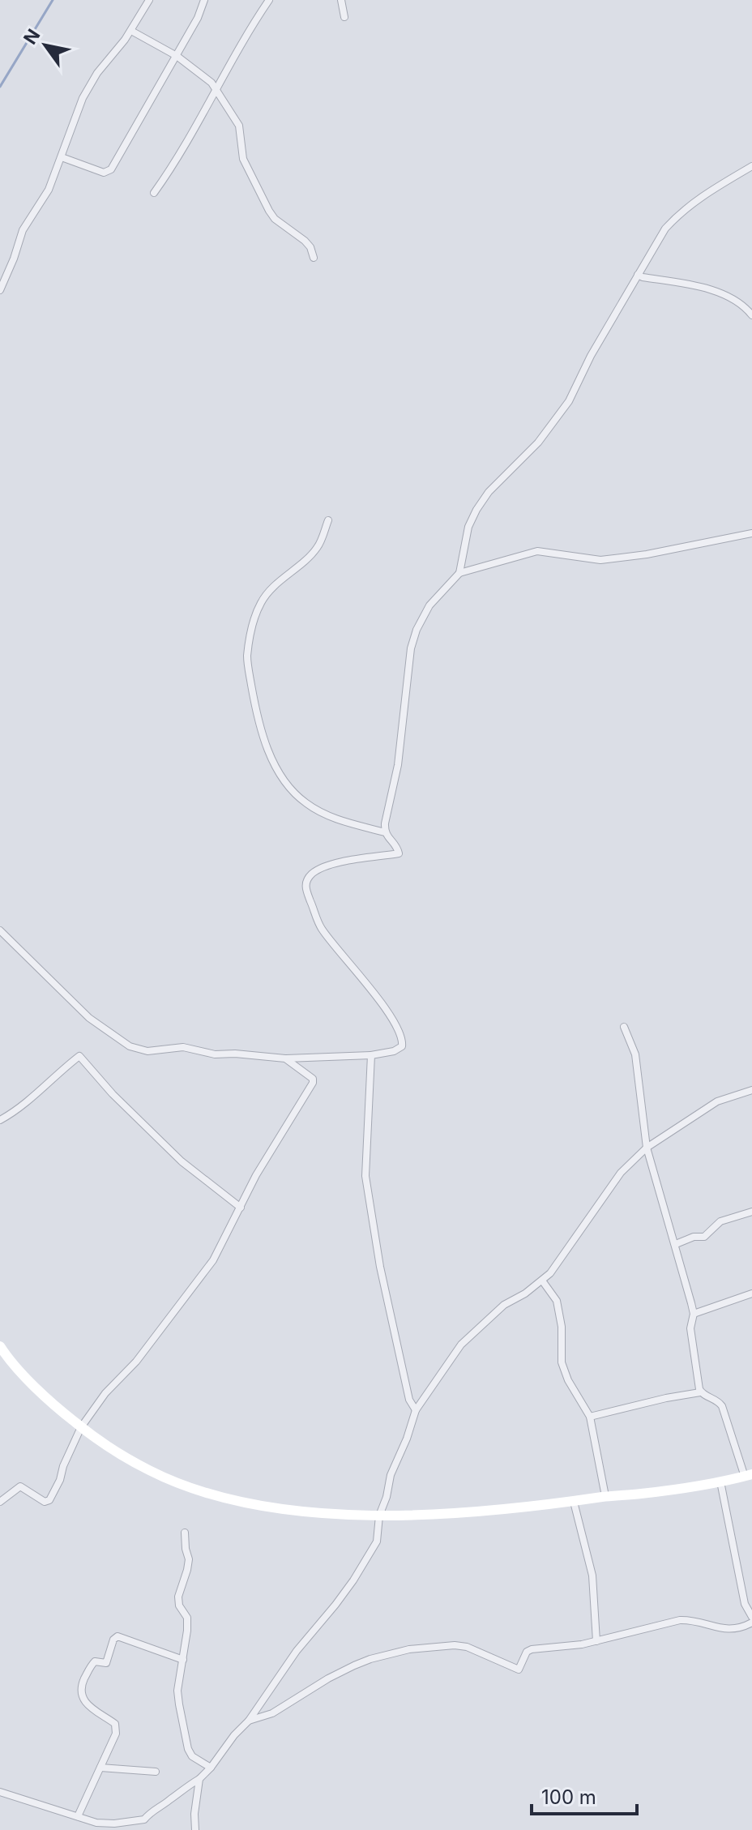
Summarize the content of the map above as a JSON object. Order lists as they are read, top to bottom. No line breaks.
{"scale_bar":"100 m","north":"top left"}
